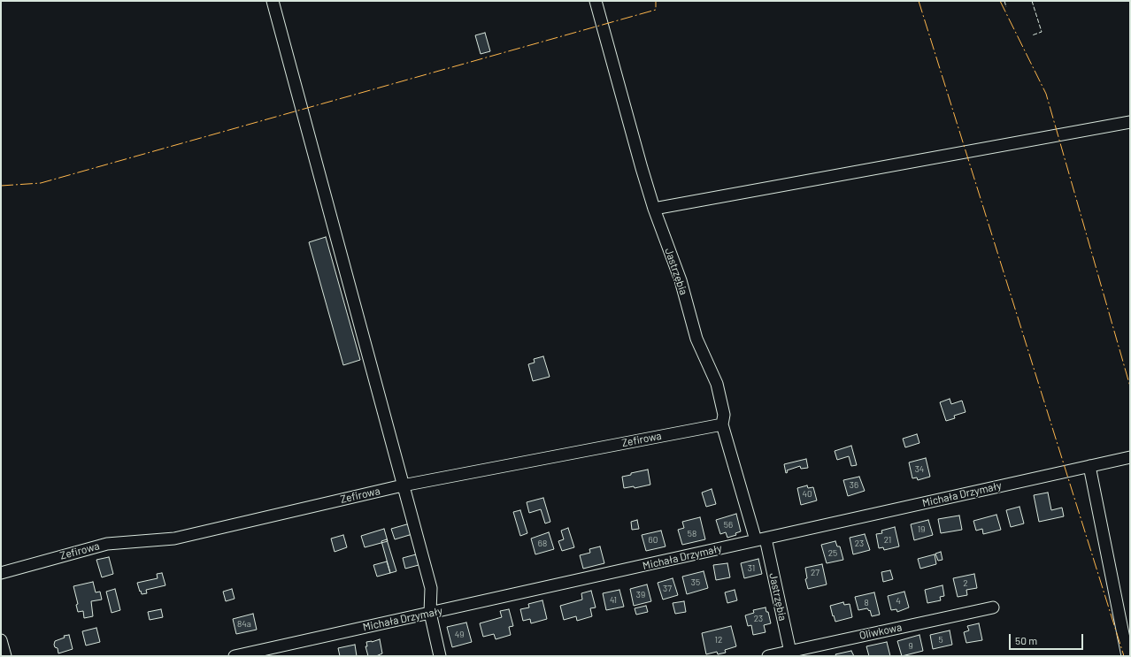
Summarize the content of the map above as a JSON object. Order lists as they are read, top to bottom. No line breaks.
{"streets":{"street":["Jastrzębia","Zefirowa","Michała Drzymały","Oliwkowa"]},"crossings":[["Jastrzębia","Zefirowa"],["Jastrzębia","Michała Drzymały"],["Jastrzębia","Oliwkowa"]],"house_numbers":["34","36","40","56","19","58","60","21","68","23","25","31","27","35","2","37","39","41","4","8","23","84a","49","12","5","9"],"scale_bar":"50 m"}
